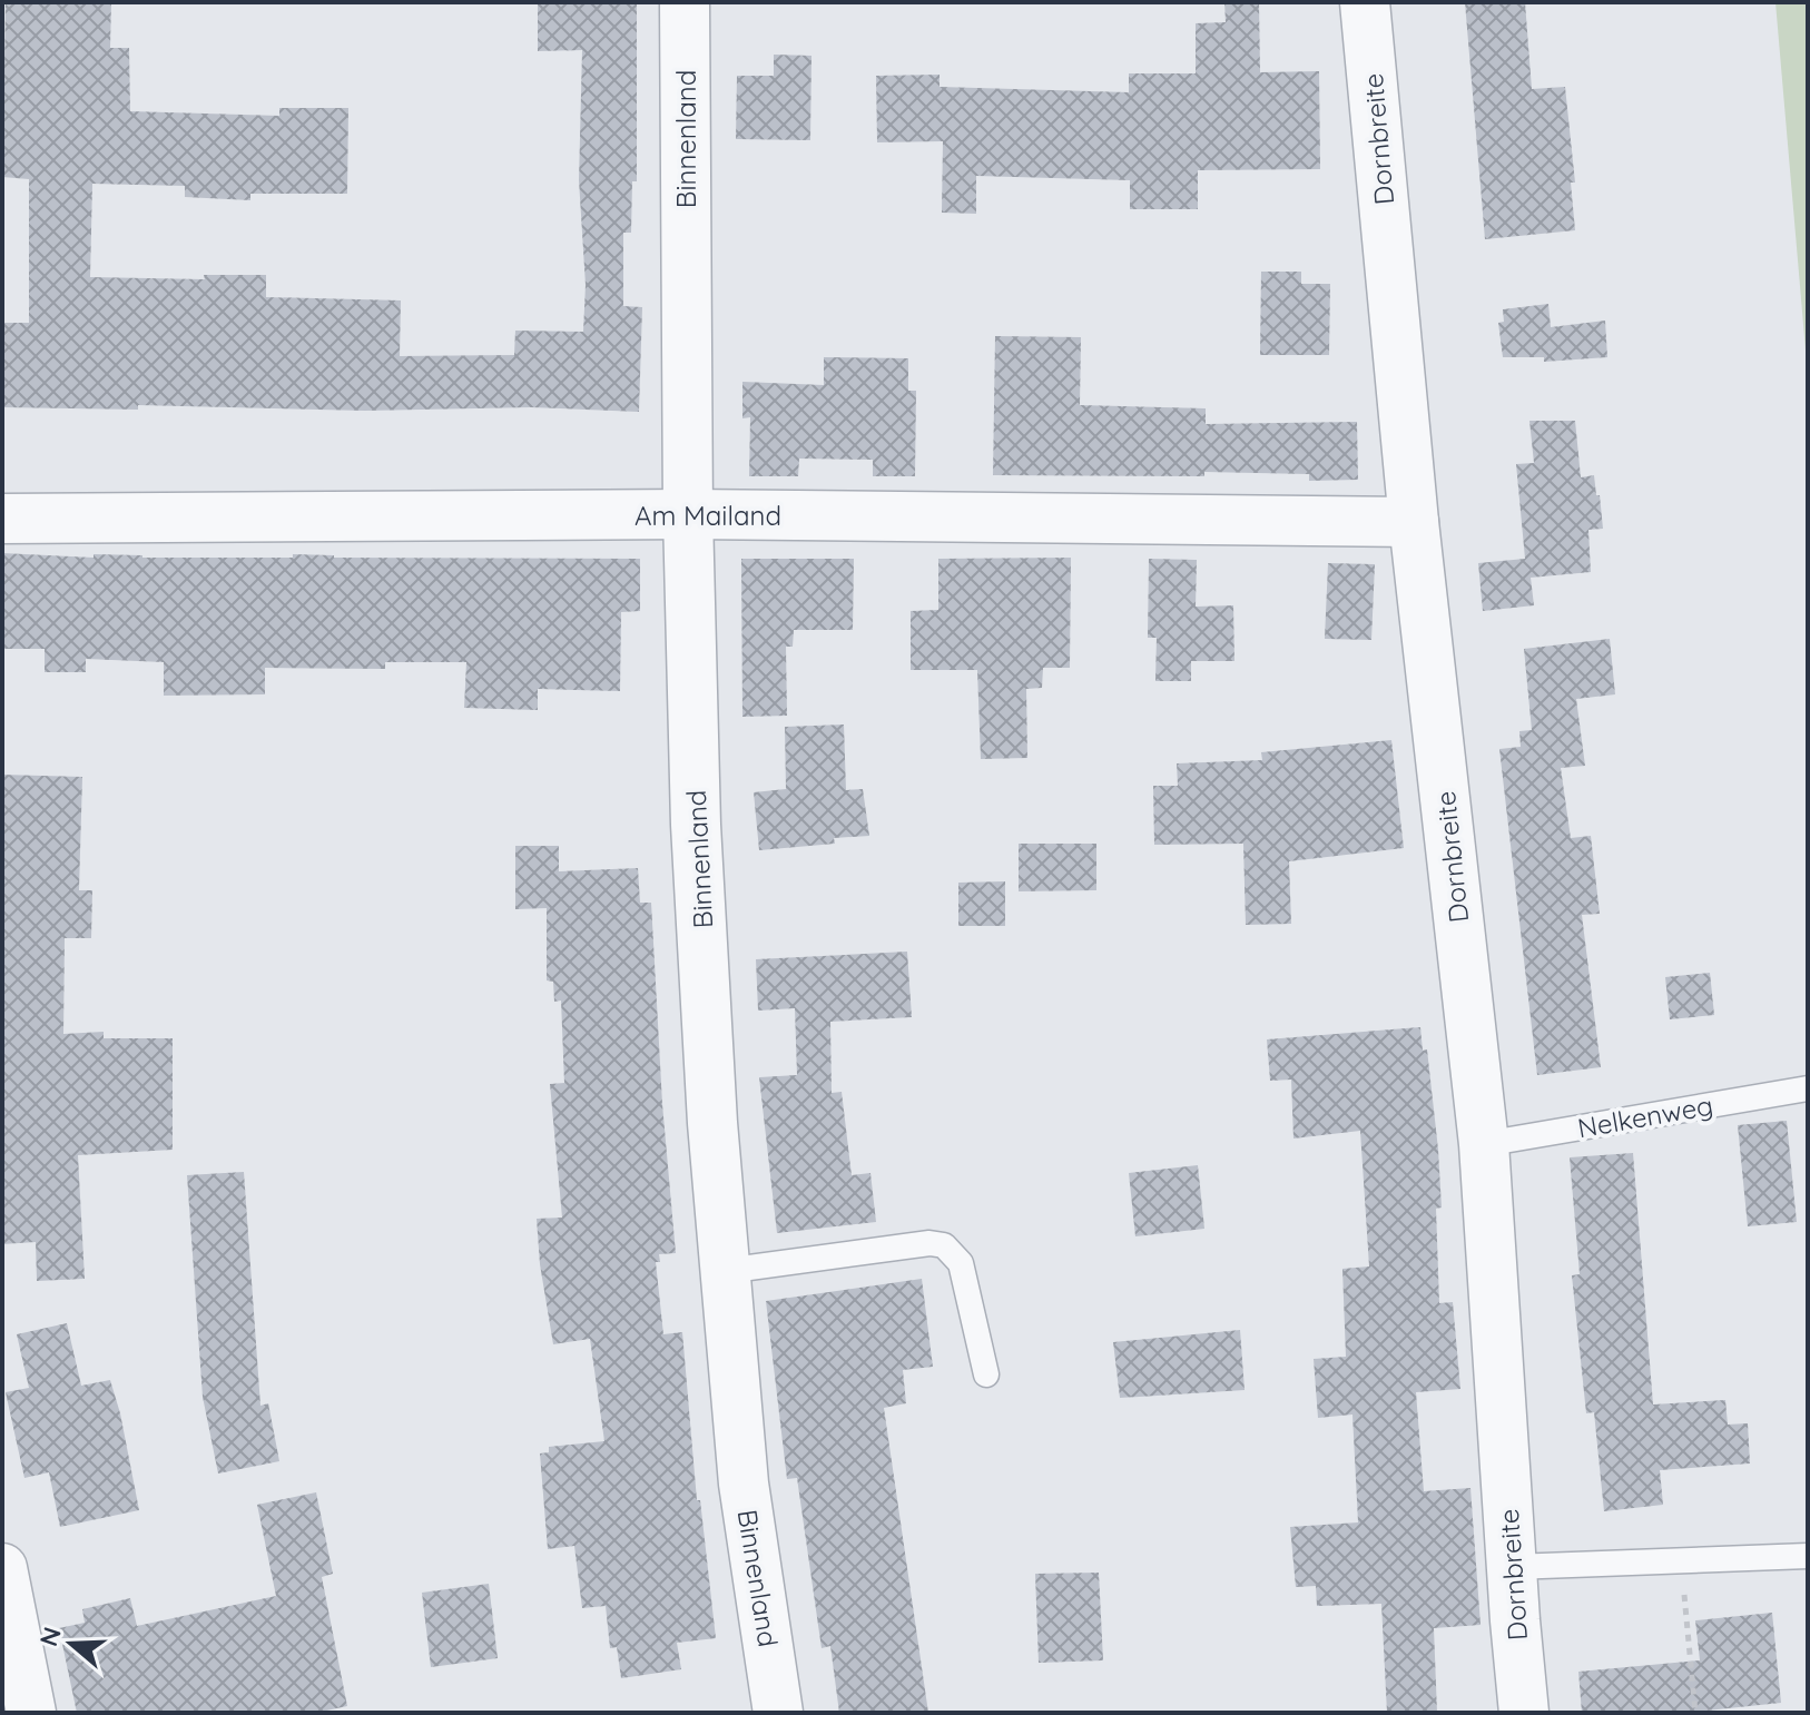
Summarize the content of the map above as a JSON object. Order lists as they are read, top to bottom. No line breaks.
{"streets":{"street":["Binnenland","Dornbreite","Am Mailand"],"lane":["Nelkenweg"]},"crossings":[["Binnenland","Am Mailand"],["Dornbreite","Am Mailand"],["Dornbreite","Nelkenweg"]],"north":"left"}
